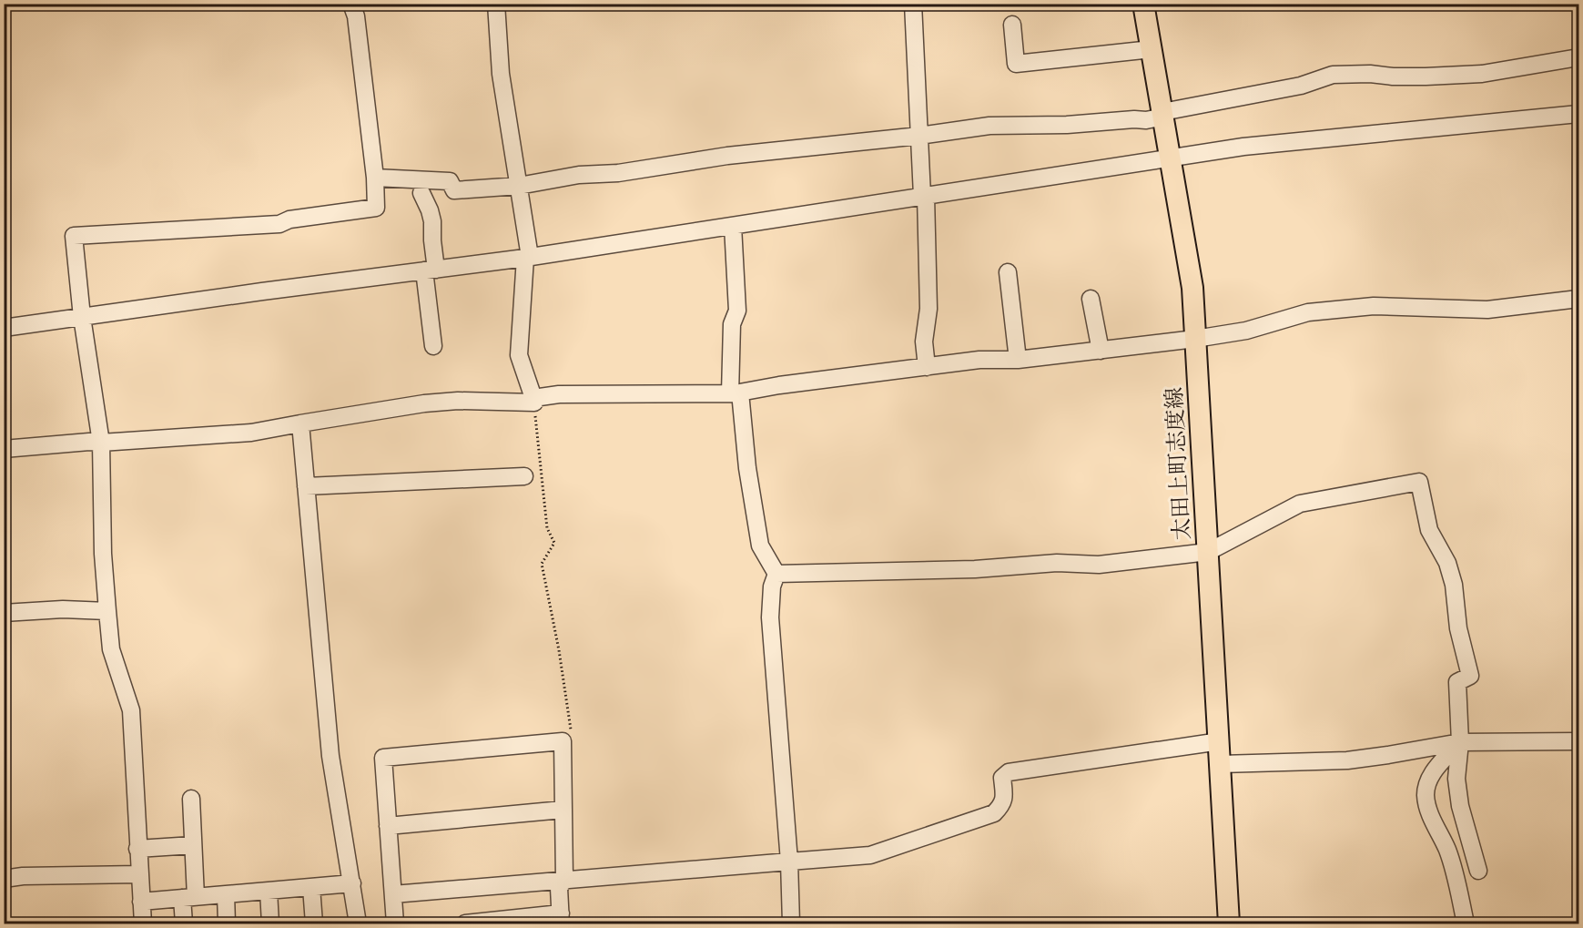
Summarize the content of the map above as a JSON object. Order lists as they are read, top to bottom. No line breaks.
{"streets":{"main road":["太田上町志度線"]}}
